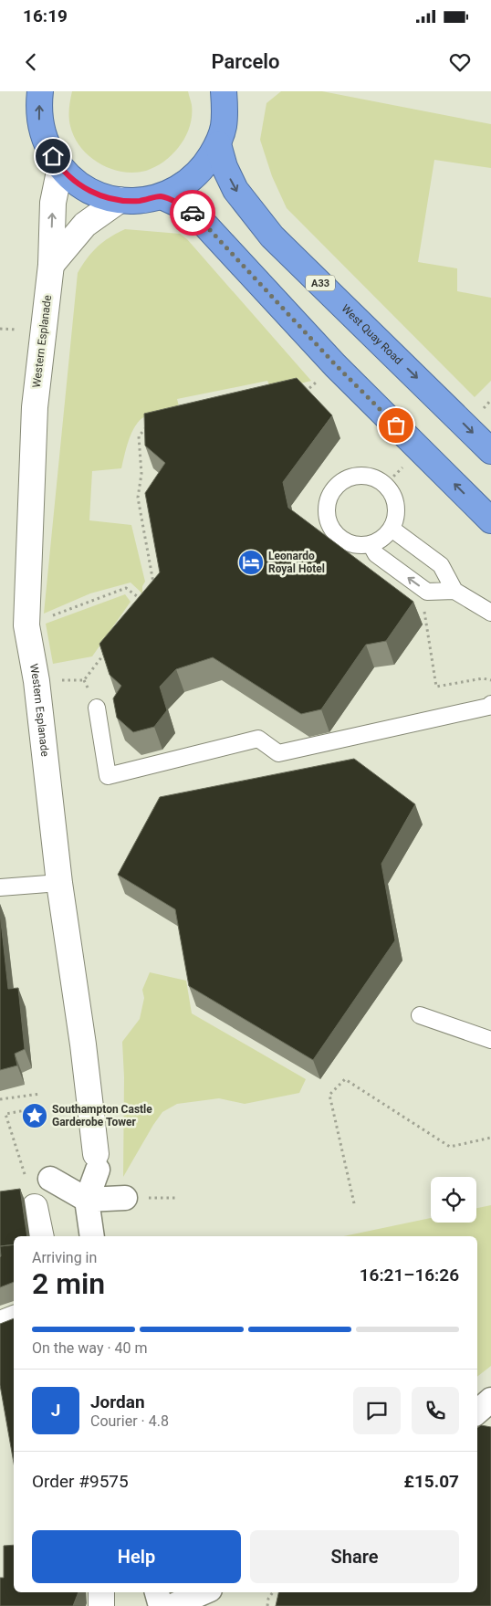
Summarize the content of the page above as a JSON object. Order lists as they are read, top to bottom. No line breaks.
{"streets":{"highway":["A33","West Quay Road"],"street":["Western Esplanade"]},"places":{"hotel":["Leonardo Royal Hotel"],"place":["Southampton Castle Garderobe Tower"]},"page":{"status":"16:19","header":"Parcelo","heading":["2 min","Arriving in","16:21–16:26"],"panel":["Jordan","Courier · 4.8","Order #9575","£15.07"],"bar":"On the way · 40 m","round":"J","buttons":["Help","Share"]}}
